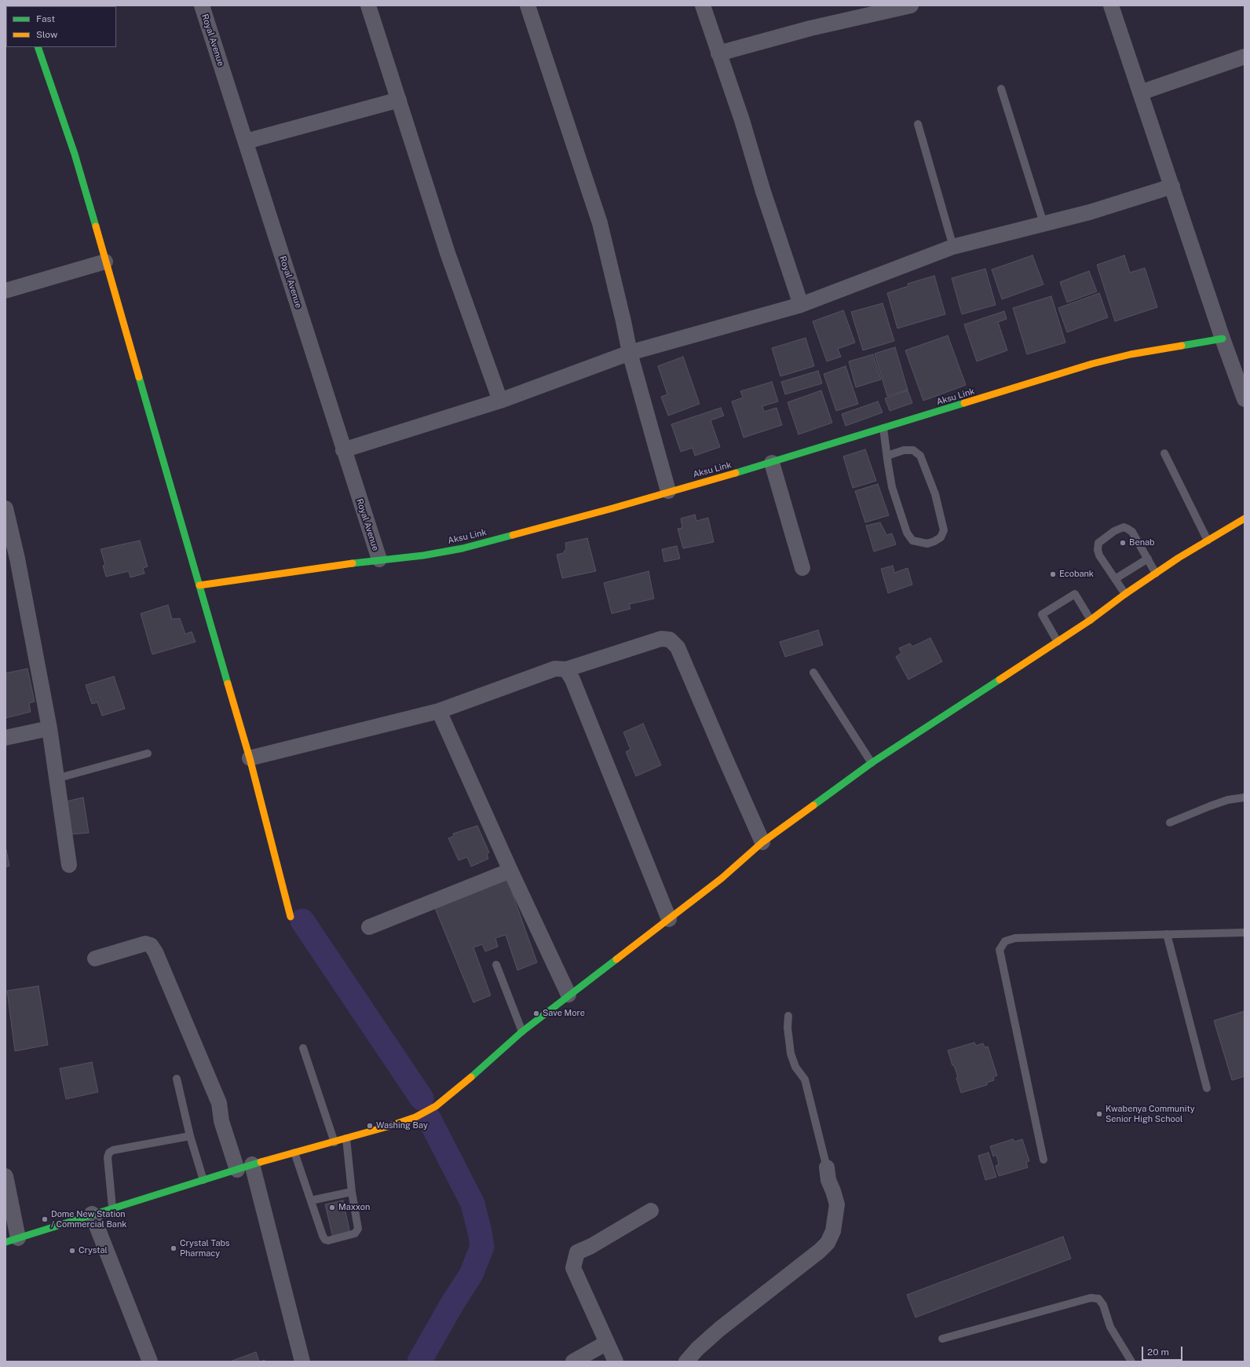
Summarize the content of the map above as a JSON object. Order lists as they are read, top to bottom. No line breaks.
{"streets":{"street":["Royal Avenue","Aksu Link"]},"crossings":[["Royal Avenue","Aksu Link"]],"places":["Benab","Ecobank","Save More","Kwabenya Community Senior High School","Washing Bay","Maxxon","Dome New Station / Commercial Bank","Crystal Tabs Pharmacy","Crystal"],"legend":["Fast","Slow"],"scale_bar":"20 m"}
